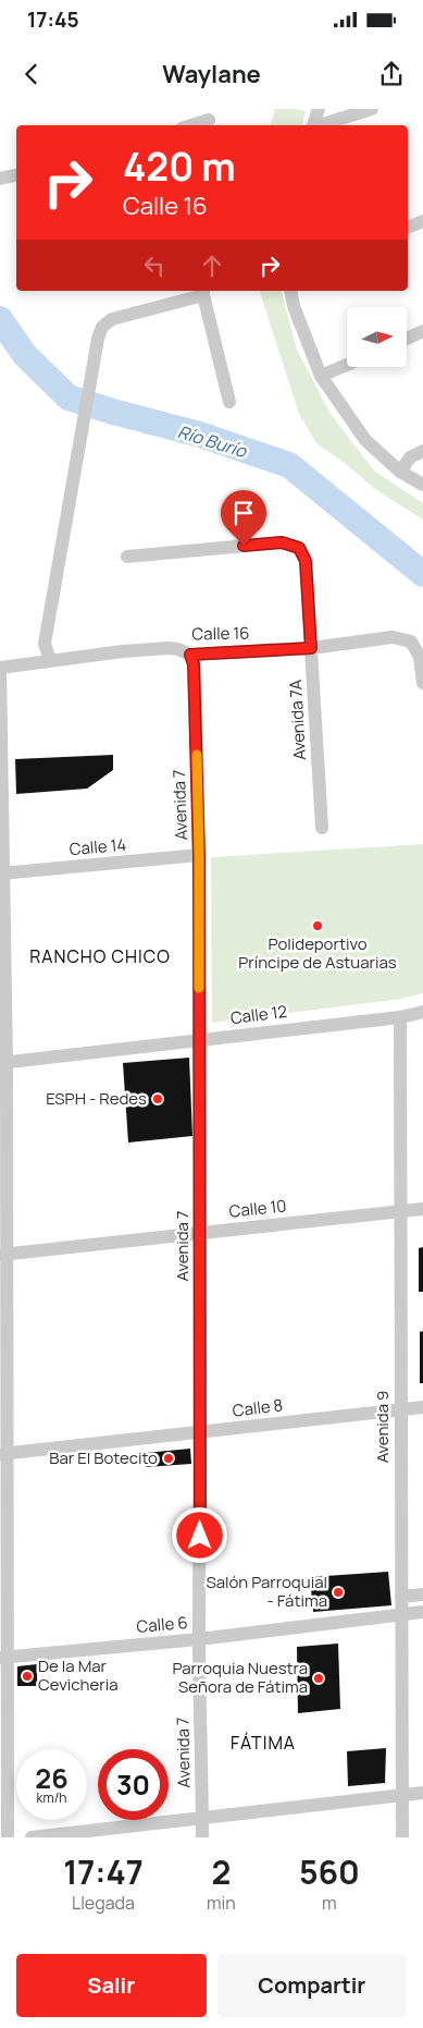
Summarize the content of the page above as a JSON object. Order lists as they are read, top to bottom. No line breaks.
{"streets":{"street":["Calle 16","Avenida 7A","Avenida 7","Calle 14","Calle 12","Calle 10","Calle 8","Avenida 9","Calle 6"]},"crossings":[["Calle 16","Avenida 7A"],["Calle 16","Avenida 7"],["Avenida 7","Calle 14"],["Avenida 7","Calle 12"],["Avenida 7","Calle 10"],["Avenida 7","Calle 8"],["Avenida 7","Calle 6"],["Calle 12","Avenida 9"],["Calle 10","Avenida 9"],["Calle 8","Avenida 9"],["Avenida 9","Calle 6"]],"districts":["RANCHO CHICO","FÁTIMA"],"water":["Río Burío"],"places":["Polideportivo Príncipe de Astuarias","ESPH - Redes","Bar El Botecito","Salón Parroquial - Fátima","De la Mar Cevicheria","Parroquia Nuestra Señora de Fátima"],"north":"right","page":{"status":"17:45","header":"Waylane","turn":["420 m","Calle 16"],"speed":"26 km/h","limit":"30","eta":["17:47","Llegada","2","min","560","m"],"buttons":["Salir","Compartir"]}}
